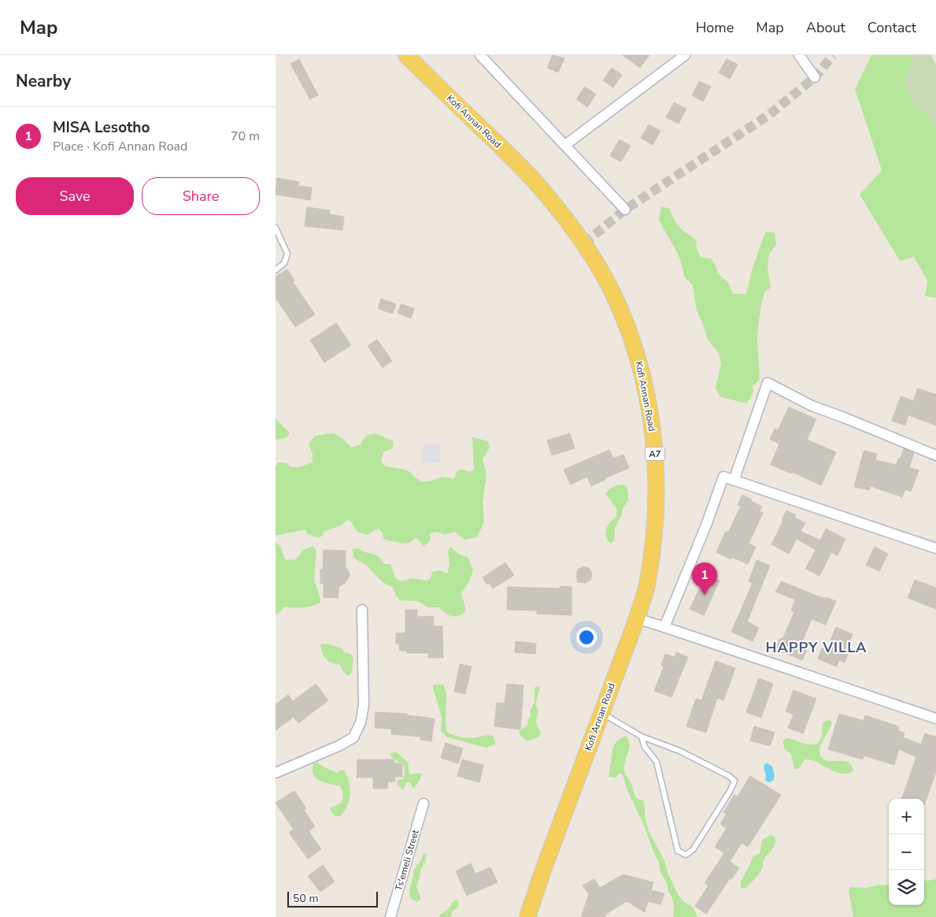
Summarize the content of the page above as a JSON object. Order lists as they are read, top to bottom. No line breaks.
{"streets":{"main road":["Kofi Annan Road","A7"],"street":["Ts'emeli Street"]},"districts":["HAPPY VILLA"],"scale_bar":"50 m","page":{"header":"Map","nav":["Home","Map","About","Contact"],"heading":"Nearby","list":[{"mark":"1","name":"MISA Lesotho","note":"Place · Kofi Annan Road","value":"70 m"}],"buttons":["Save","Share"],"pins":"1","map_buttons":["+","−"],"scale":"50 m"}}
